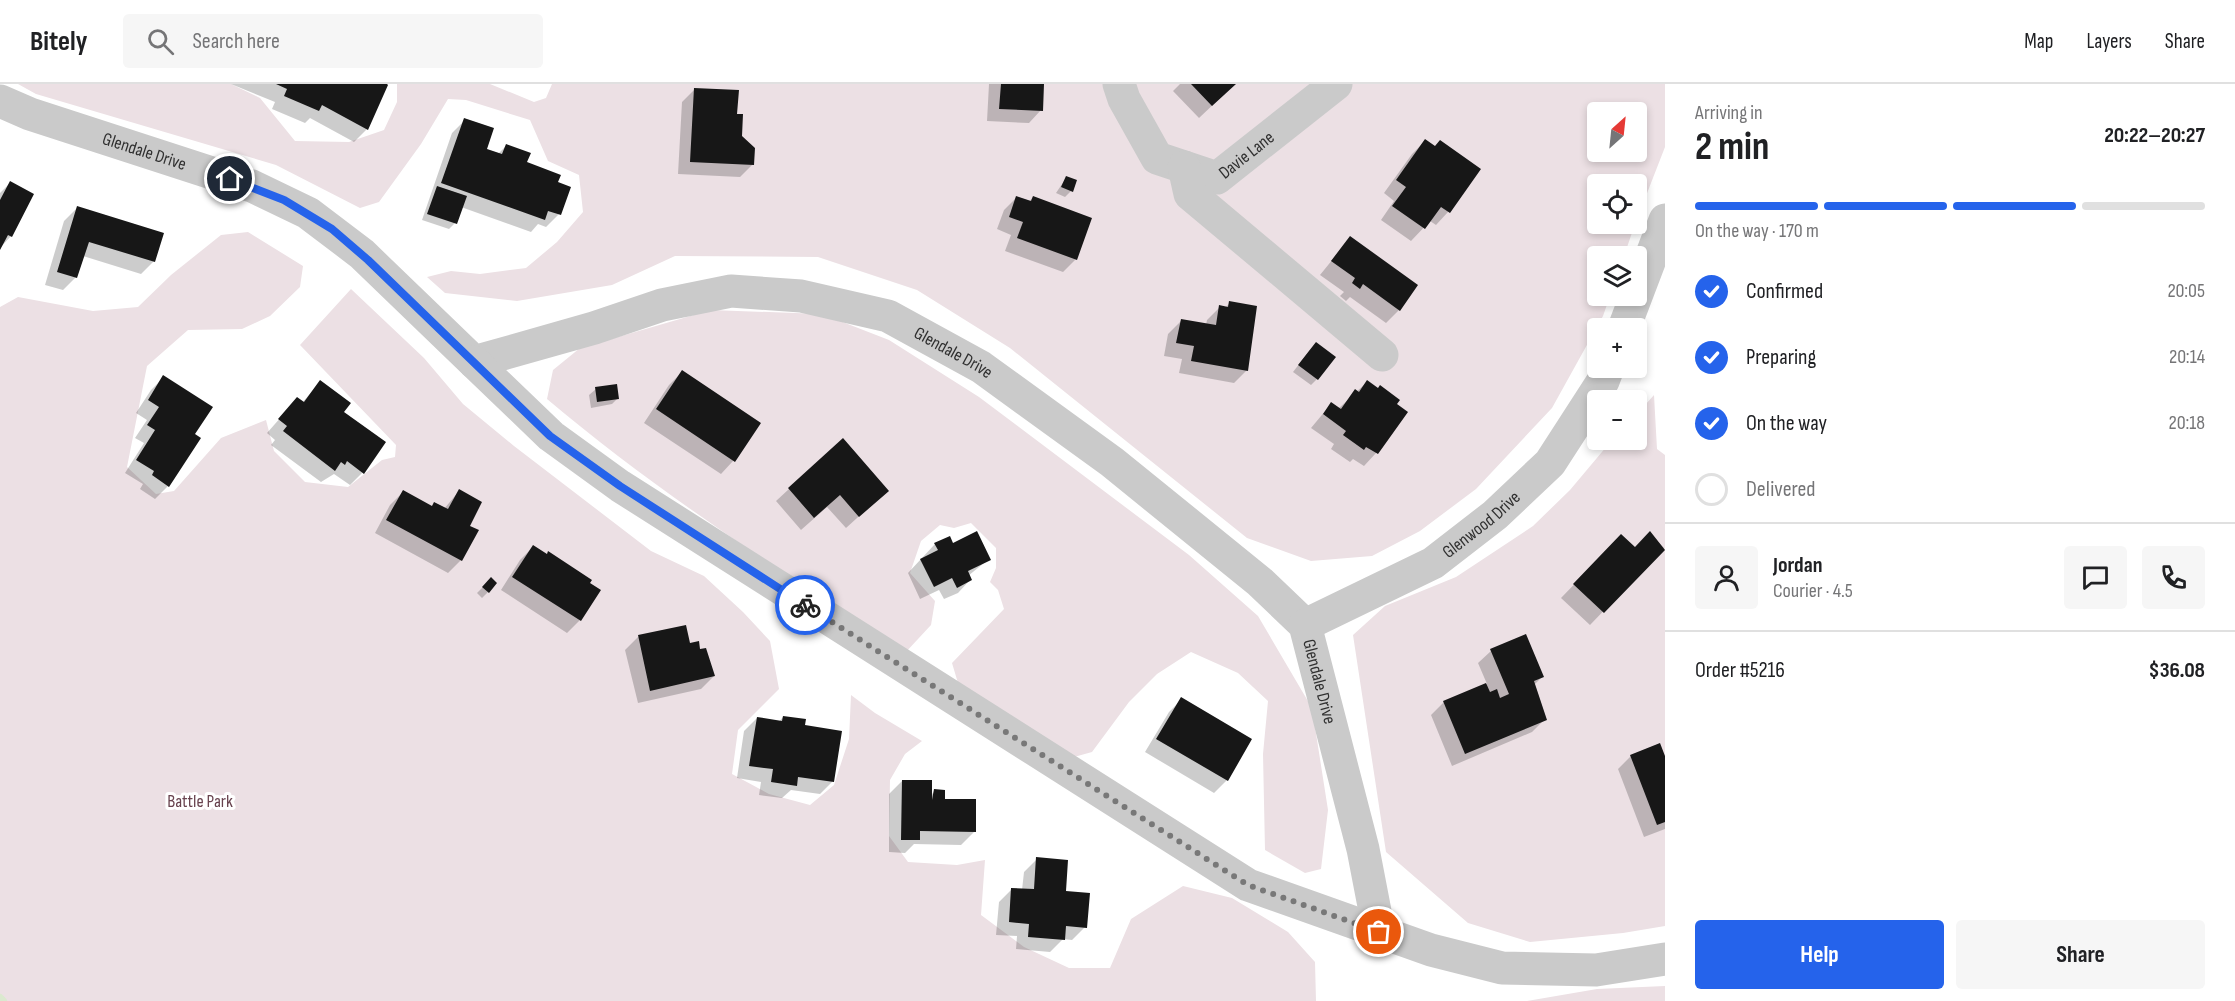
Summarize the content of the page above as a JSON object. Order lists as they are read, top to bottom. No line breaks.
{"streets":{"street":["Glendale Drive","Davie Lane","Glenwood Drive"]},"crossings":[["Glendale Drive","Glenwood Drive"]],"parks":["Battle Park"],"north":"top right","page":{"header":"Bitely","search":"Search here","nav":["Map","Layers","Share"],"heading":["2 min","Arriving in","20:22–20:27"],"panel":["Jordan","Courier · 4.5","Order #5216","$36.08"],"map_buttons":["+","−"],"bar":"On the way · 170 m","list":[["Confirmed","20:05"],["Preparing","20:14"],["On the way","20:18"],"Delivered"],"buttons":["Help","Share"]}}
